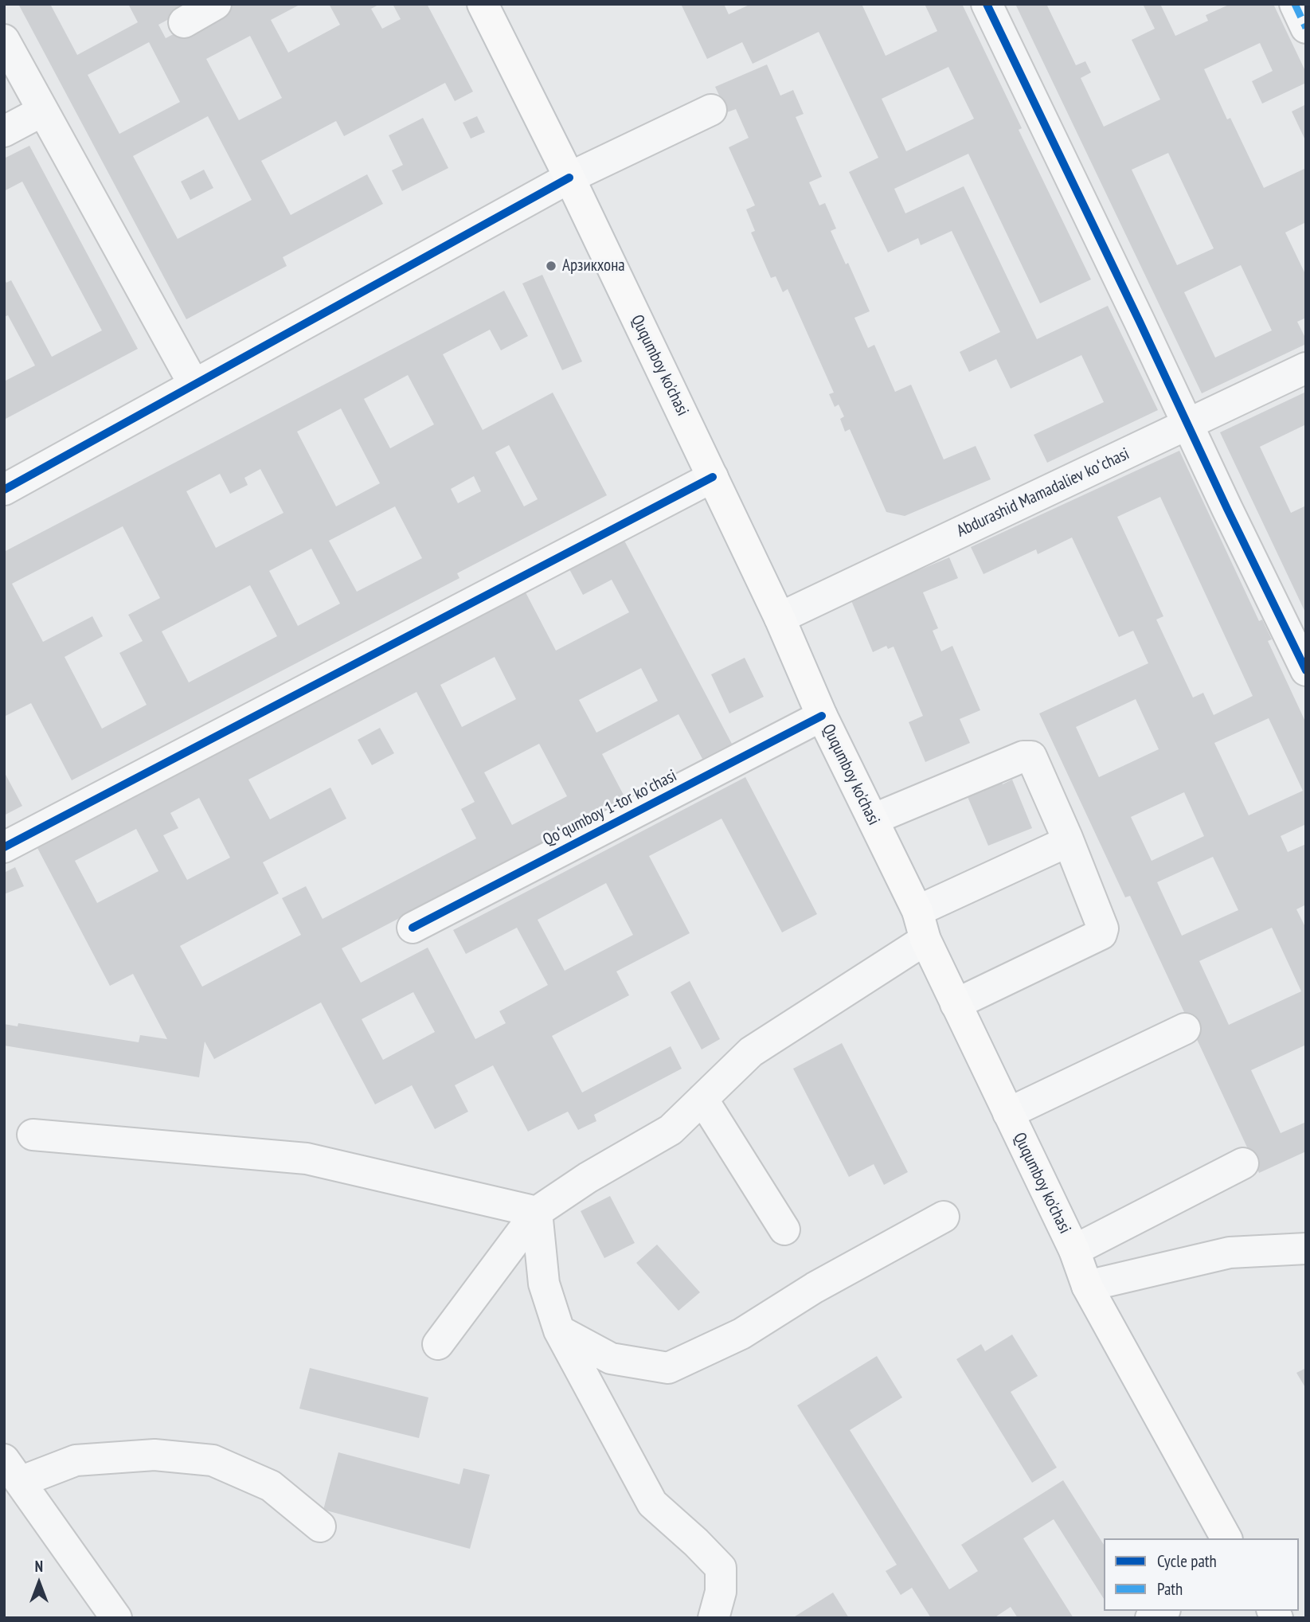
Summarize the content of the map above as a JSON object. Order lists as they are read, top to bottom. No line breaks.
{"streets":{"main road":["Ququmboy ko'chasi"],"street":["Abdurashid Mamadaliev koʻchasi","Qoʻqumboy 1-tor koʼchasi"]},"crossings":[["Ququmboy ko'chasi","Abdurashid Mamadaliev koʻchasi"],["Ququmboy ko'chasi","Qoʻqumboy 1-tor koʼchasi"]],"places":["Арзикхона"],"legend":["Cycle path","Path"],"north":"top"}
